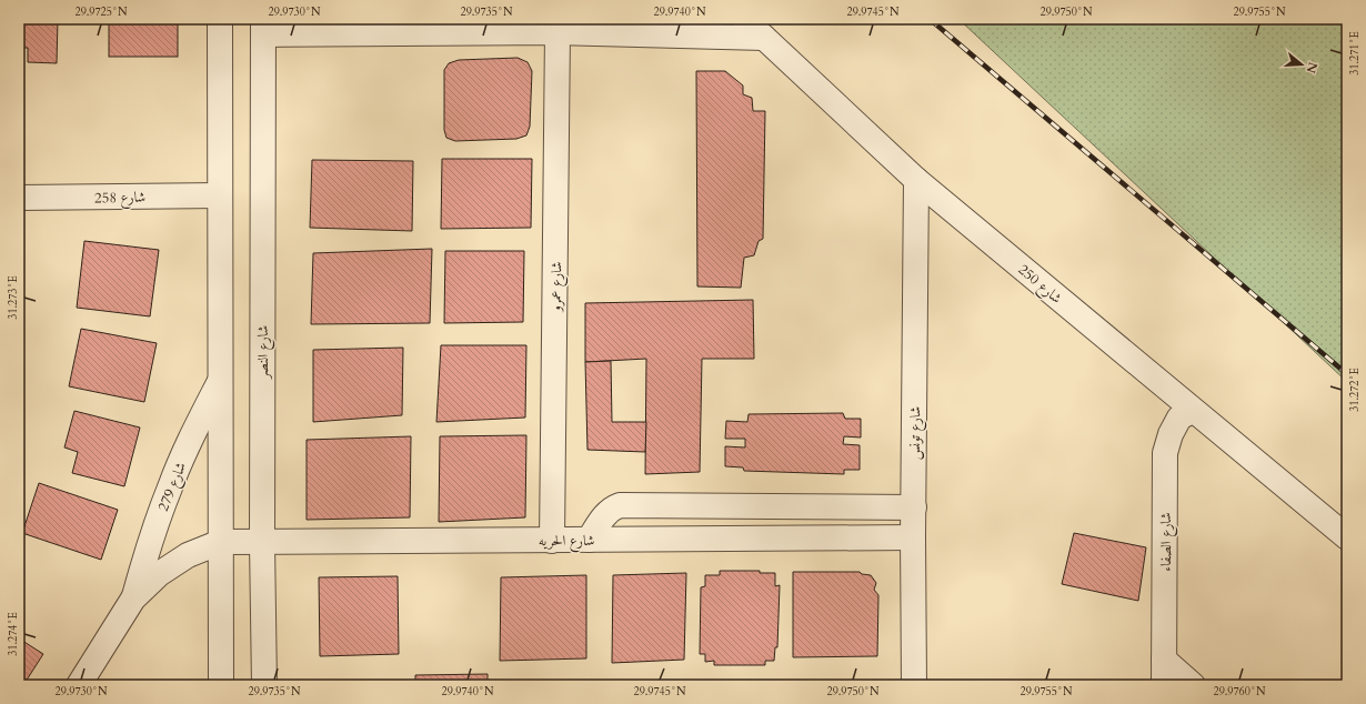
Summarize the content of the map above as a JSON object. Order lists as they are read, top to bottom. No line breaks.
{"streets":{"street":["شارع 258","شارع 250","شارع عمرو","شارع النصر","شارع تونس","شارع 279","شارع الحريه","شارع الصفاء"]},"crossings":[["شارع 250","شارع تونس"],["شارع 250","شارع الصفاء"],["شارع عمرو","شارع الحريه"],["شارع النصر","شارع الحريه"],["شارع تونس","شارع الحريه"],["شارع 279","شارع الحريه"]],"north":"right","coordinates":["29.9725°N","29.9730°N","29.9735°N","29.9740°N","29.9745°N","29.9750°N","29.9755°N","31.271°E","31.273°E","31.272°E","31.274°E","29.9760°N"]}
